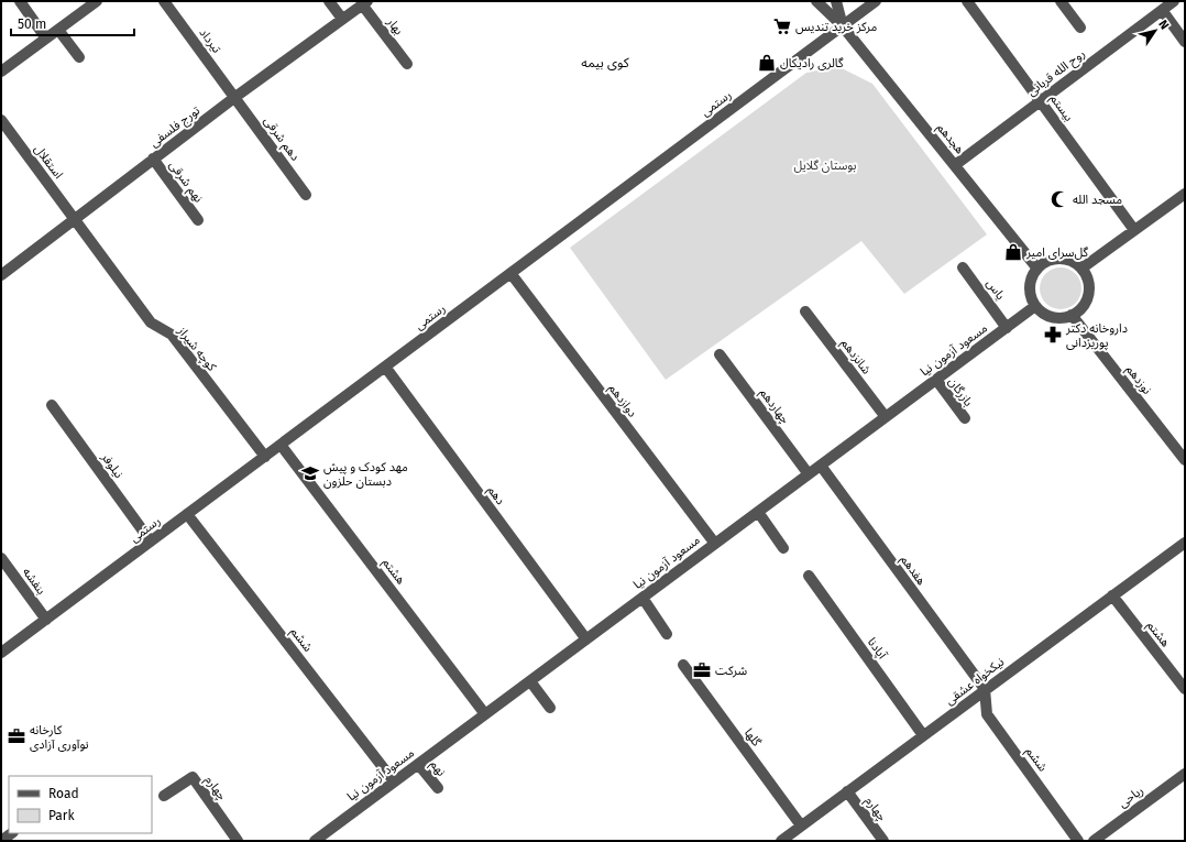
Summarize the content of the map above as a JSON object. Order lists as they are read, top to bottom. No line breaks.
{"streets":{"street":["بهار","تیرداد","روح الله قربانی","رستمی","بیستم","تورج فلسفی","دهم شرقی","هجدهم","استقلال","نهم شرقی","یاس","کوچه شیراز","مسعود آزمون نیا","شانزدهم","نوزدهم","بازرگان","دوازدهم","چهاردهم","نیلوفر","دهم","هفدهم","هشتم","بنفشه","ششم","آپادنا","نیکخواه عشقی","گلها","نهم","چهارم","ریاحی"]},"crossings":[["بهار","تورج فلسفی"],["تیرداد","تورج فلسفی"],["تیرداد","دهم شرقی"],["روح الله قربانی","بیستم"],["روح الله قربانی","هجدهم"],["رستمی","هجدهم"],["رستمی","کوچه شیراز"],["رستمی","دوازدهم"],["رستمی","نیلوفر"],["رستمی","دهم"],["رستمی","هشتم"],["رستمی","بنفشه"],["رستمی","ششم"],["تورج فلسفی","دهم شرقی"],["تورج فلسفی","استقلال"],["تورج فلسفی","نهم شرقی"],["تورج فلسفی","کوچه شیراز"],["هجدهم","مسعود آزمون نیا"],["هجدهم","نوزدهم"],["استقلال","کوچه شیراز"],["یاس","مسعود آزمون نیا"],["مسعود آزمون نیا","شانزدهم"],["مسعود آزمون نیا","نوزدهم"],["مسعود آزمون نیا","بازرگان"],["مسعود آزمون نیا","دوازدهم"],["مسعود آزمون نیا","چهاردهم"],["مسعود آزمون نیا","دهم"],["مسعود آزمون نیا","هفدهم"],["مسعود آزمون نیا","هشتم"],["مسعود آزمون نیا","ششم"],["مسعود آزمون نیا","نهم"],["هفدهم","ششم"],["هفدهم","نیکخواه عشقی"],["هشتم","نیکخواه عشقی"],["ششم","نیکخواه عشقی"],["آپادنا","نیکخواه عشقی"],["نیکخواه عشقی","گلها"],["نیکخواه عشقی","چهارم"]],"districts":["کوی بیمه"],"parks":["بوستان گلایل"],"places":{"supermarket":["مرکز خرید تندیس"],"shop":["گالری رادیکال","گل‌سرای امیر"],"mosque":["مسجد الله"],"pharmacy":["داروخانه دکتر پوریزدانی"],"school or university":["مهد کودک و پیش دبستان حلزون"],"office":["شرکت","کارخانه نوآوری آزادی"]},"legend":["Road","Park"],"scale_bar":"50 m","north":"top right"}
